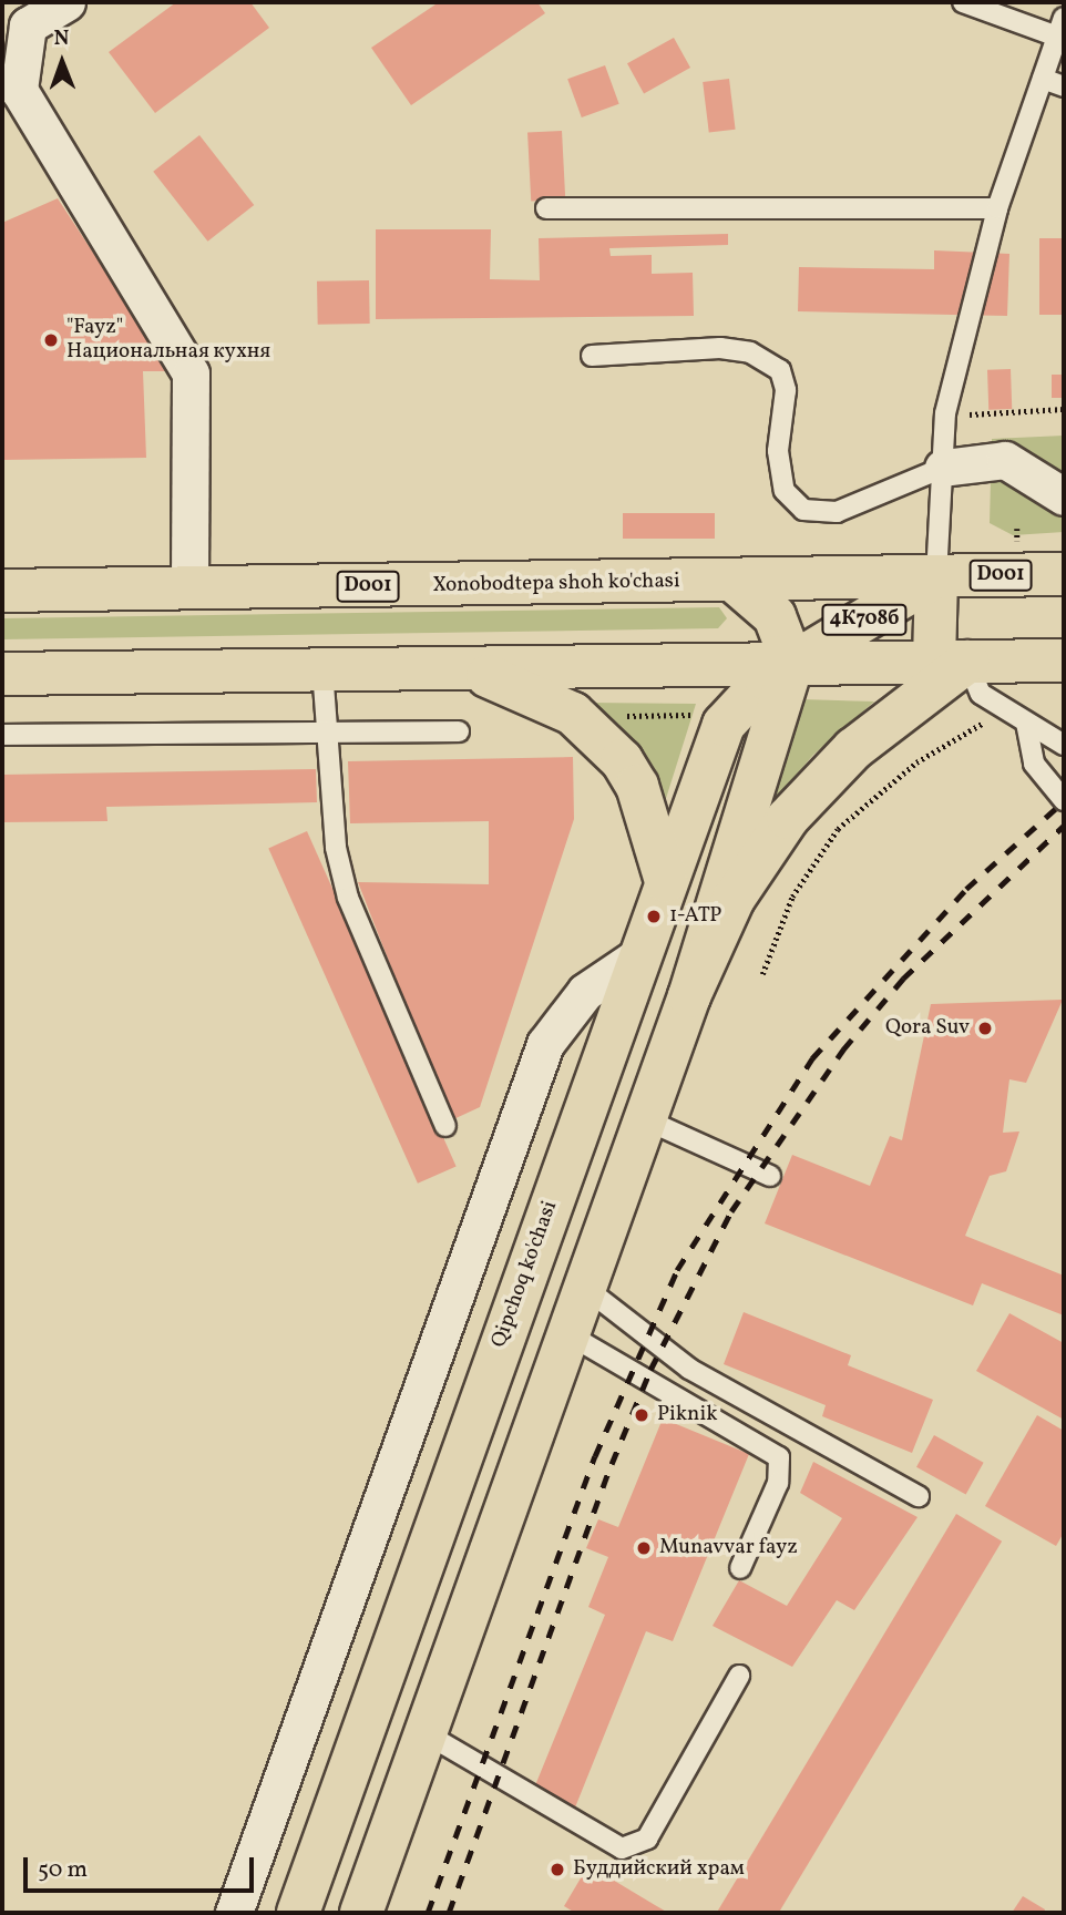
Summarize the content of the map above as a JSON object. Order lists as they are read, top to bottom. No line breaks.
{"streets":{"main road":["D001","Xonobodtepa shoh ko'chasi","4К708б","Qipchoq ko'chasi"]},"crossings":[["Xonobodtepa shoh ko'chasi","Qipchoq ko'chasi"]],"places":["\"Fayz\" Национальная кухня","1-ATP","Qora Suv","Piknik","Munavvar fayz","Буддийский храм"],"scale_bar":"50 m","north":"top"}
